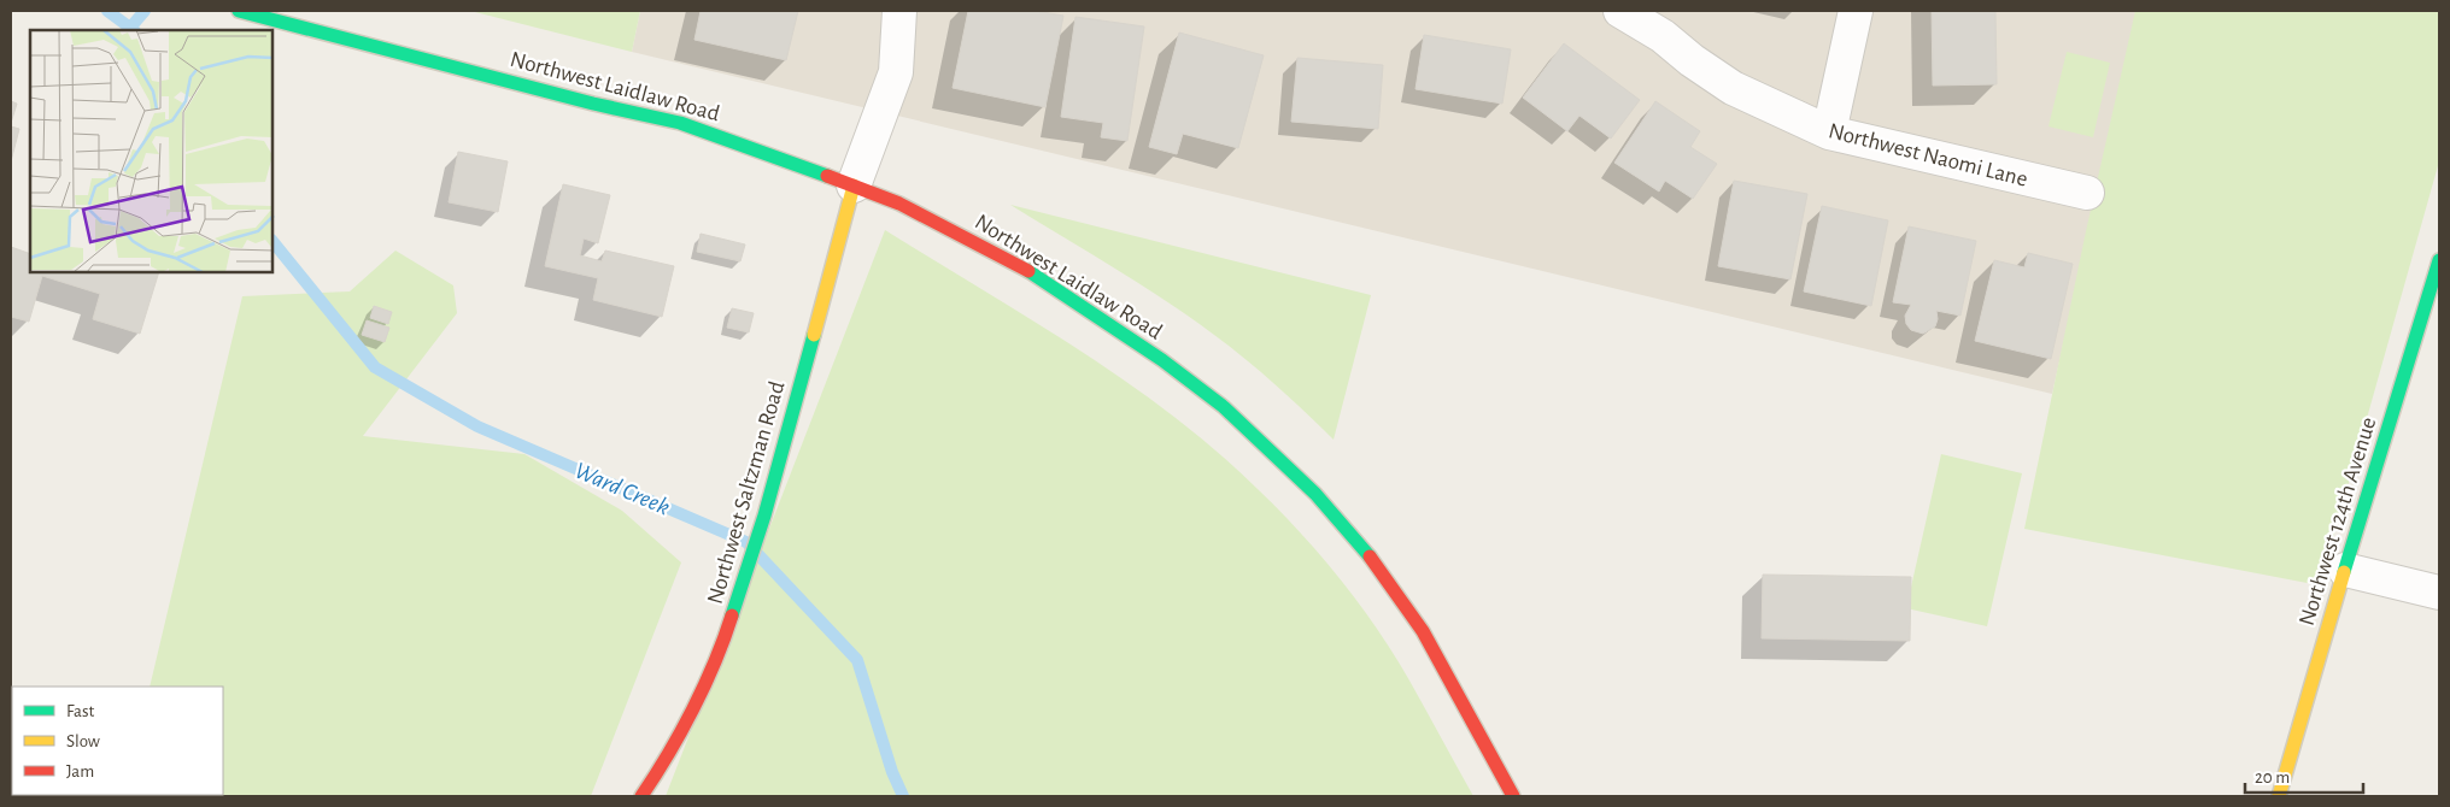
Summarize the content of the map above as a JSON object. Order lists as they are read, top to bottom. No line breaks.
{"streets":{"street":["Northwest Laidlaw Road","Northwest Naomi Lane","Northwest Saltzman Road","Northwest 124th Avenue"]},"crossings":[["Northwest Laidlaw Road","Northwest Saltzman Road"]],"water":["Ward Creek"],"legend":["Fast","Slow","Jam"],"scale_bar":"20 m"}
